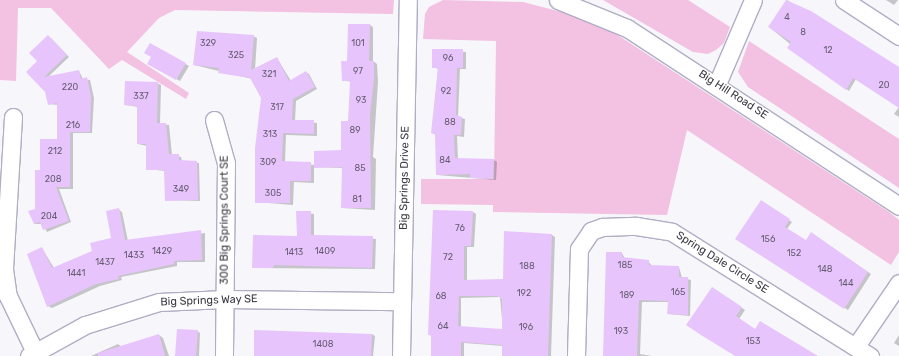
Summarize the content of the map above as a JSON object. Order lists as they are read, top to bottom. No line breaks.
{"streets":{"street":["Big Hill Road SE","Big Springs Drive SE","300 Big Springs Court SE","Spring Dale Circle SE","Big Springs Way SE"]},"crossings":[["Big Springs Drive SE","Big Springs Way SE"],["300 Big Springs Court SE","Big Springs Way SE"]],"house_numbers":["4","8","329","101","12","325","96","97","321","20","220","92","337","93","317","88","216","89","313","212","84","309","85","208","349","305","81","204","76","156","1429","1409","1413","152","1433","72","1437","185","188","148","1441","144","165","192","189","68","64","196","193","153","1408"]}
